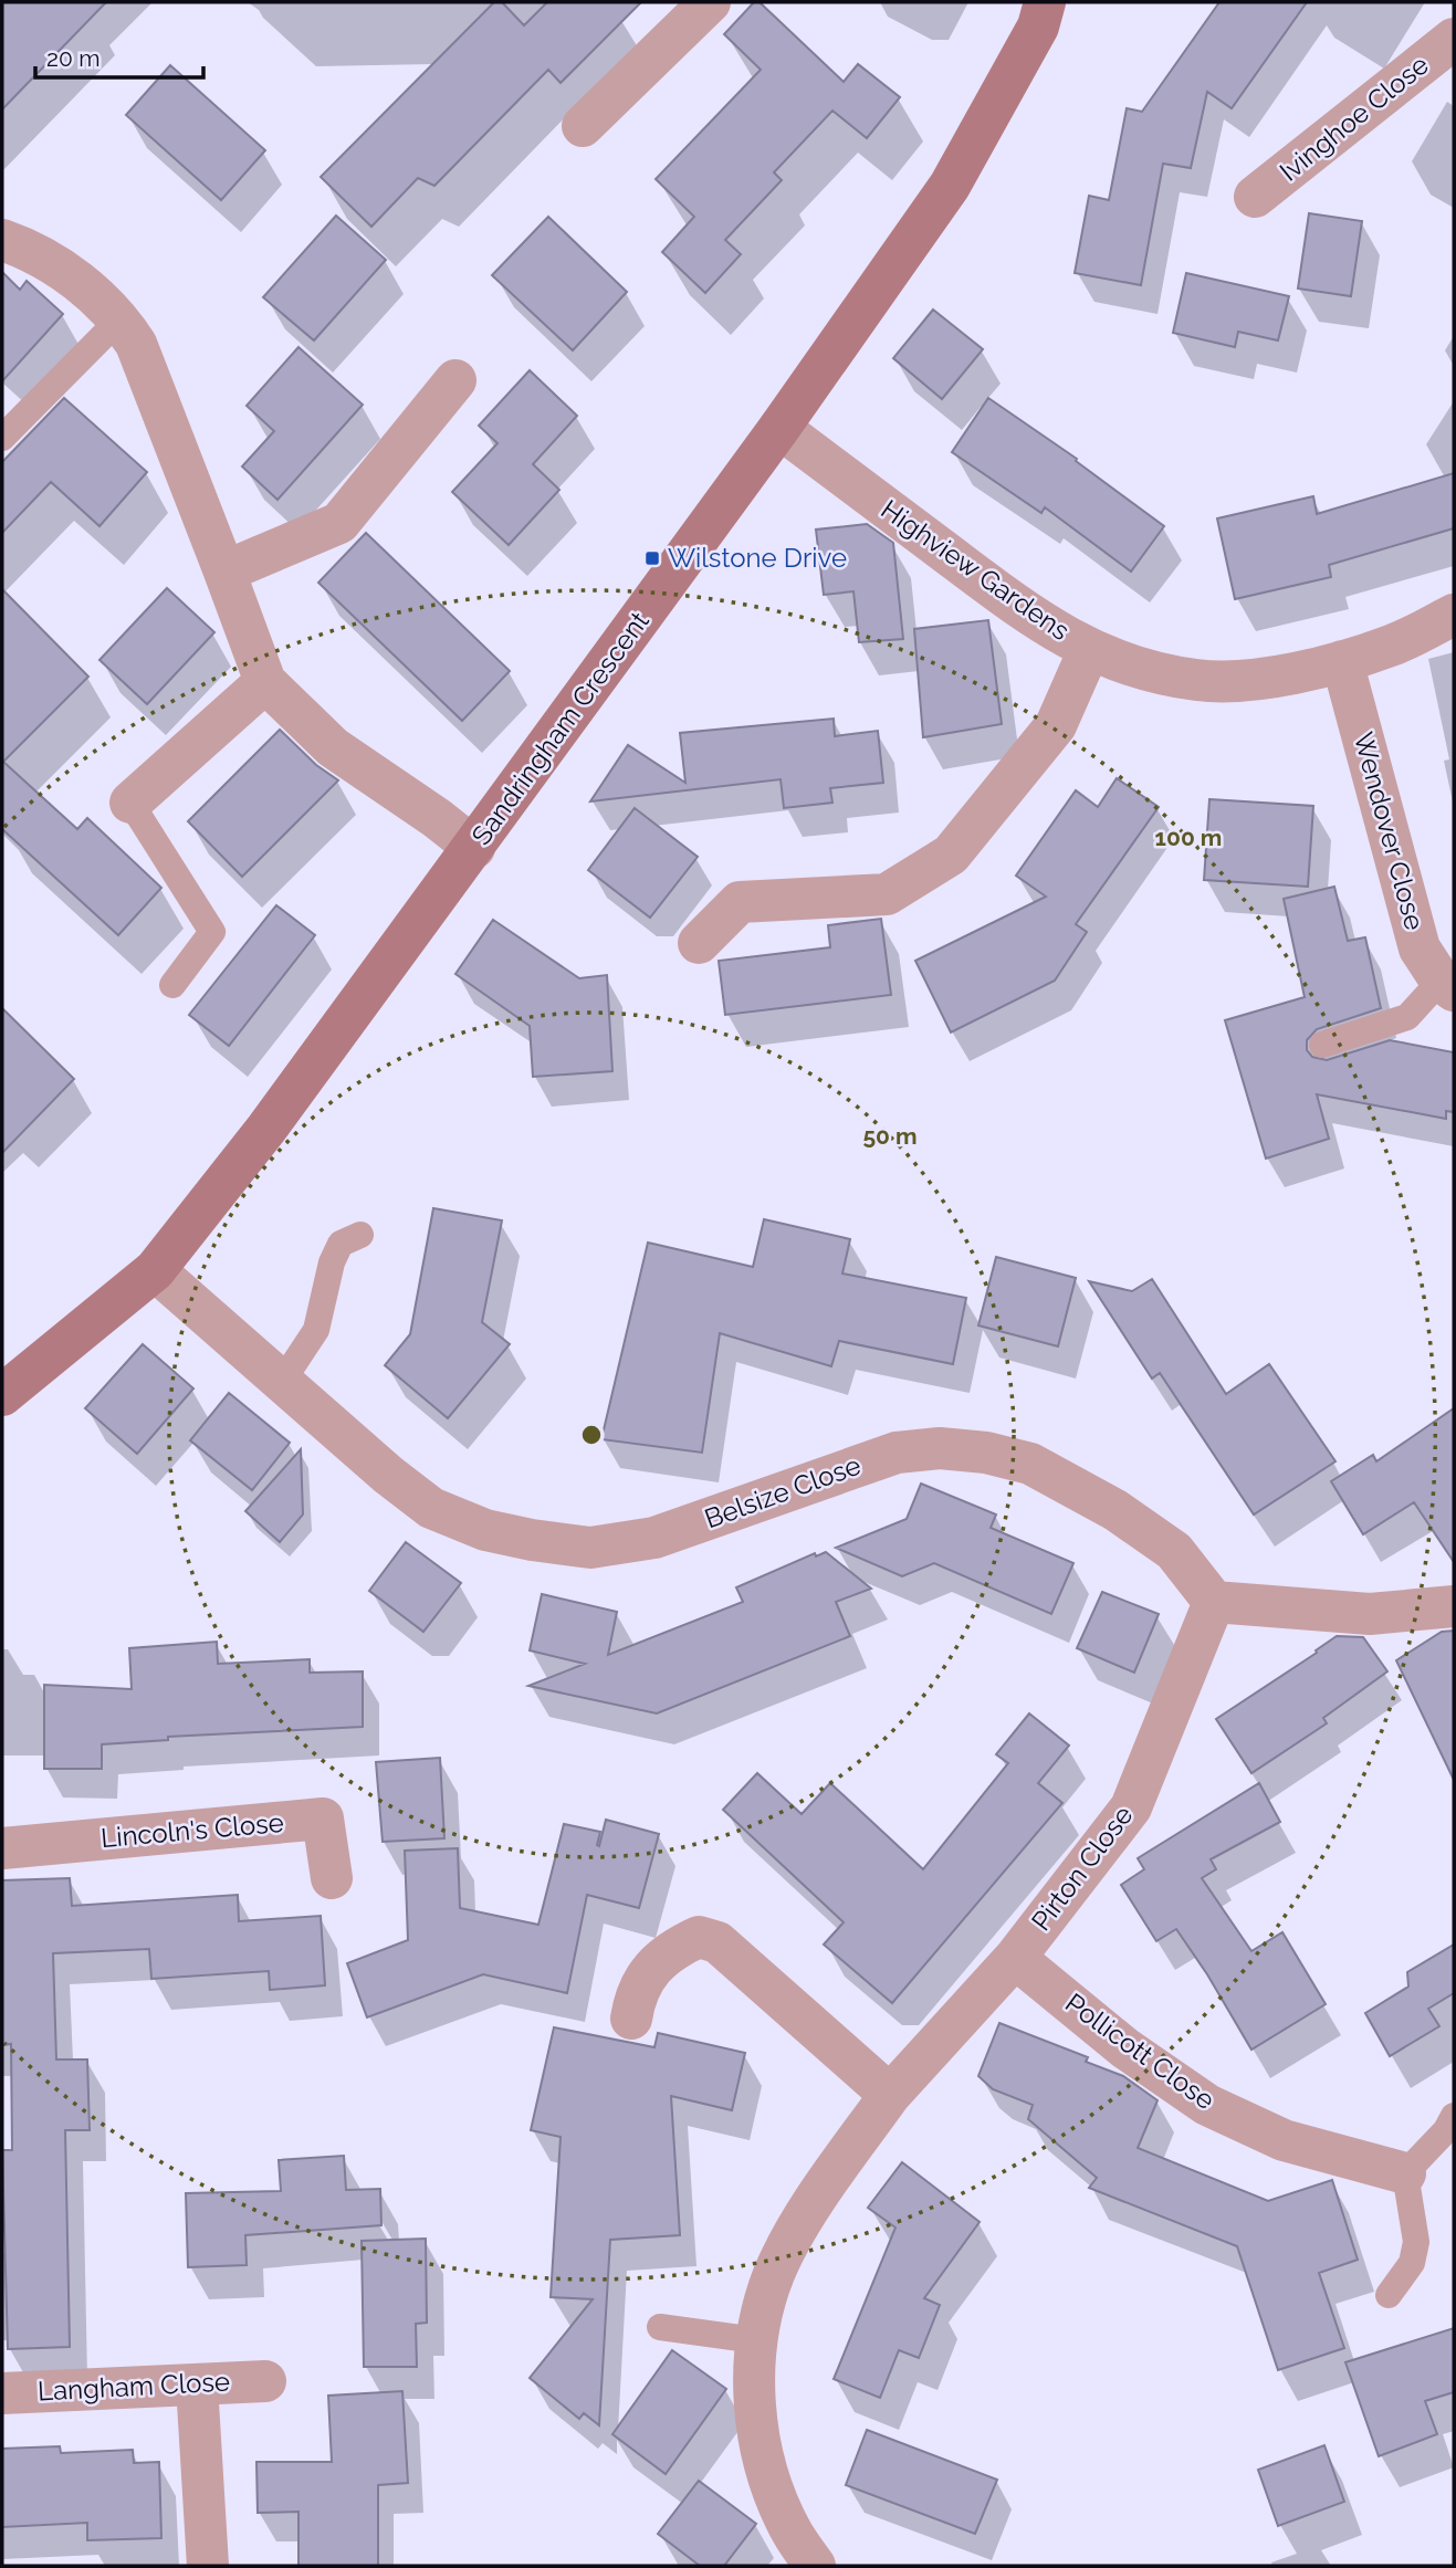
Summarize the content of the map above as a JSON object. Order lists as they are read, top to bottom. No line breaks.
{"streets":{"street":["Ivinghoe Close","Highview Gardens","Sandringham Crescent","Wendover Close","Belsize Close","Lincoln's Close","Pirton Close","Pollicott Close","Langham Close"]},"crossings":[["Highview Gardens","Sandringham Crescent"],["Highview Gardens","Wendover Close"],["Sandringham Crescent","Belsize Close"],["Belsize Close","Pirton Close"],["Pirton Close","Pollicott Close"]],"places":{"transit":["Wilstone Drive"]},"scale_bar":"20 m","rings":["100 m","50 m"]}
